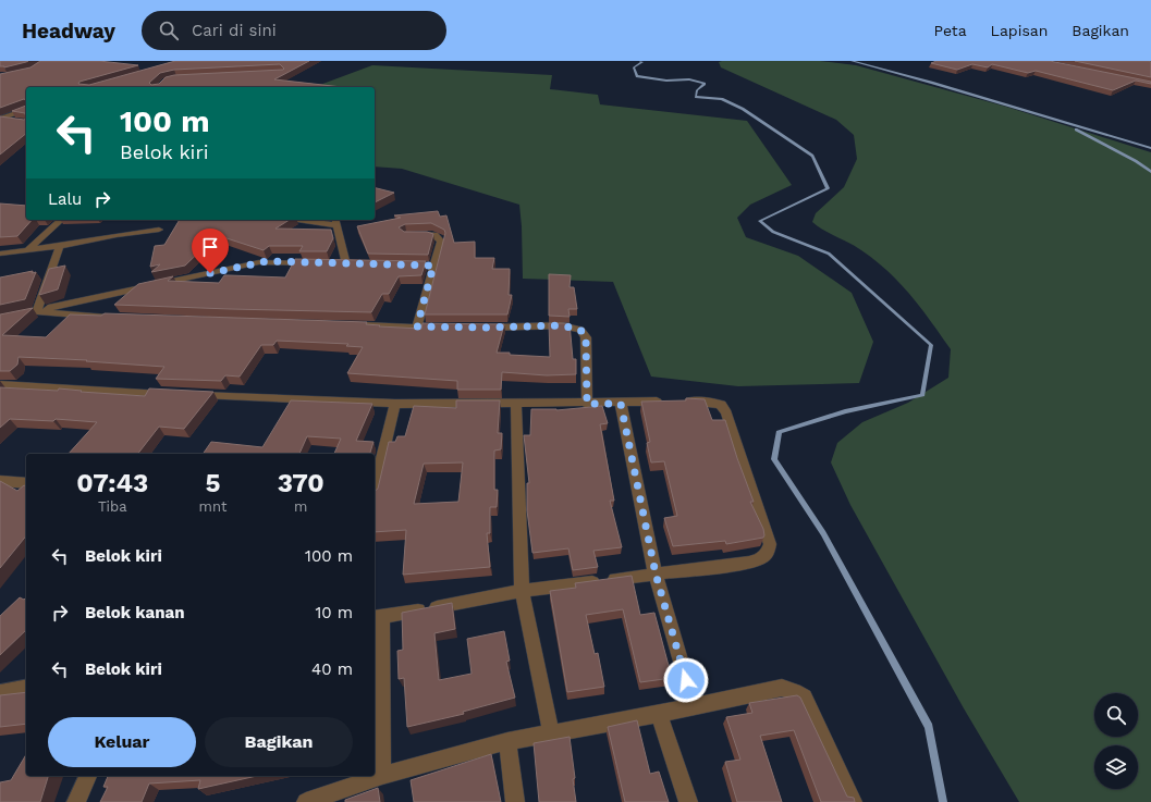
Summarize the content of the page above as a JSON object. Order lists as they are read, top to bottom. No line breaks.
{"page":{"header":"Headway","search":"Cari di sini","nav":["Peta","Lapisan","Bagikan"],"turn":["100 m","Belok kiri"],"then":"Lalu","eta":["07:43","Tiba","5","mnt","370","m"],"list":[{"name":"Belok kiri","value":"100 m"},{"name":"Belok kanan","value":"10 m"},{"name":"Belok kiri","value":"40 m"}],"buttons":["Keluar","Bagikan"]}}
